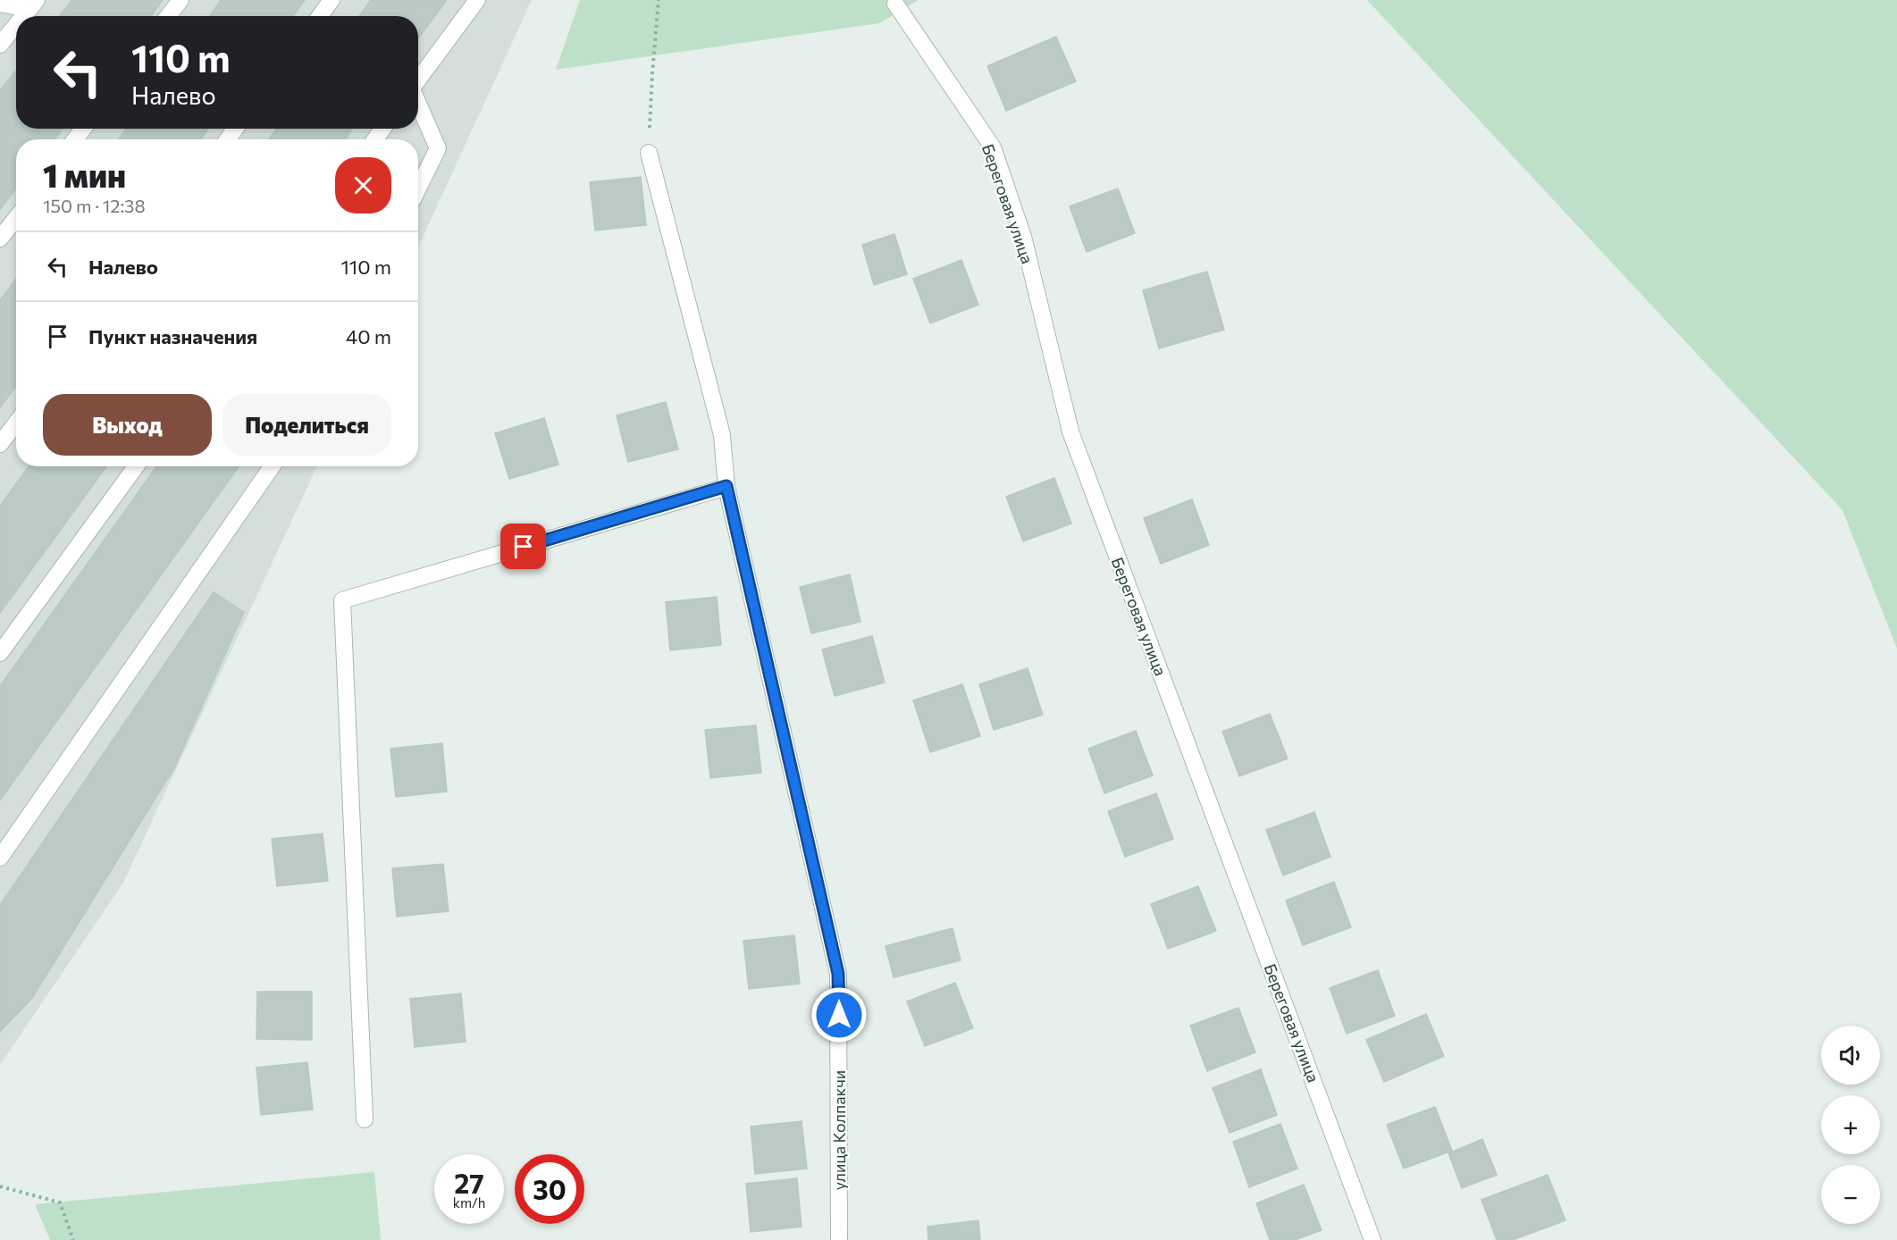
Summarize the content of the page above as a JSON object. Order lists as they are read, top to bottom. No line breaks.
{"streets":{"street":["Береговая улица","улица Колпакчи"]},"page":{"turn":["110 m","Налево"],"heading":["1 мин","150 m · 12:38"],"list":[{"name":"Налево","value":"110 m"},{"name":"Пункт назначения","value":"40 m"}],"buttons":["Выход","Поделиться"],"map_buttons":["+","−"],"speed":"27 km/h","limit":"30"}}
